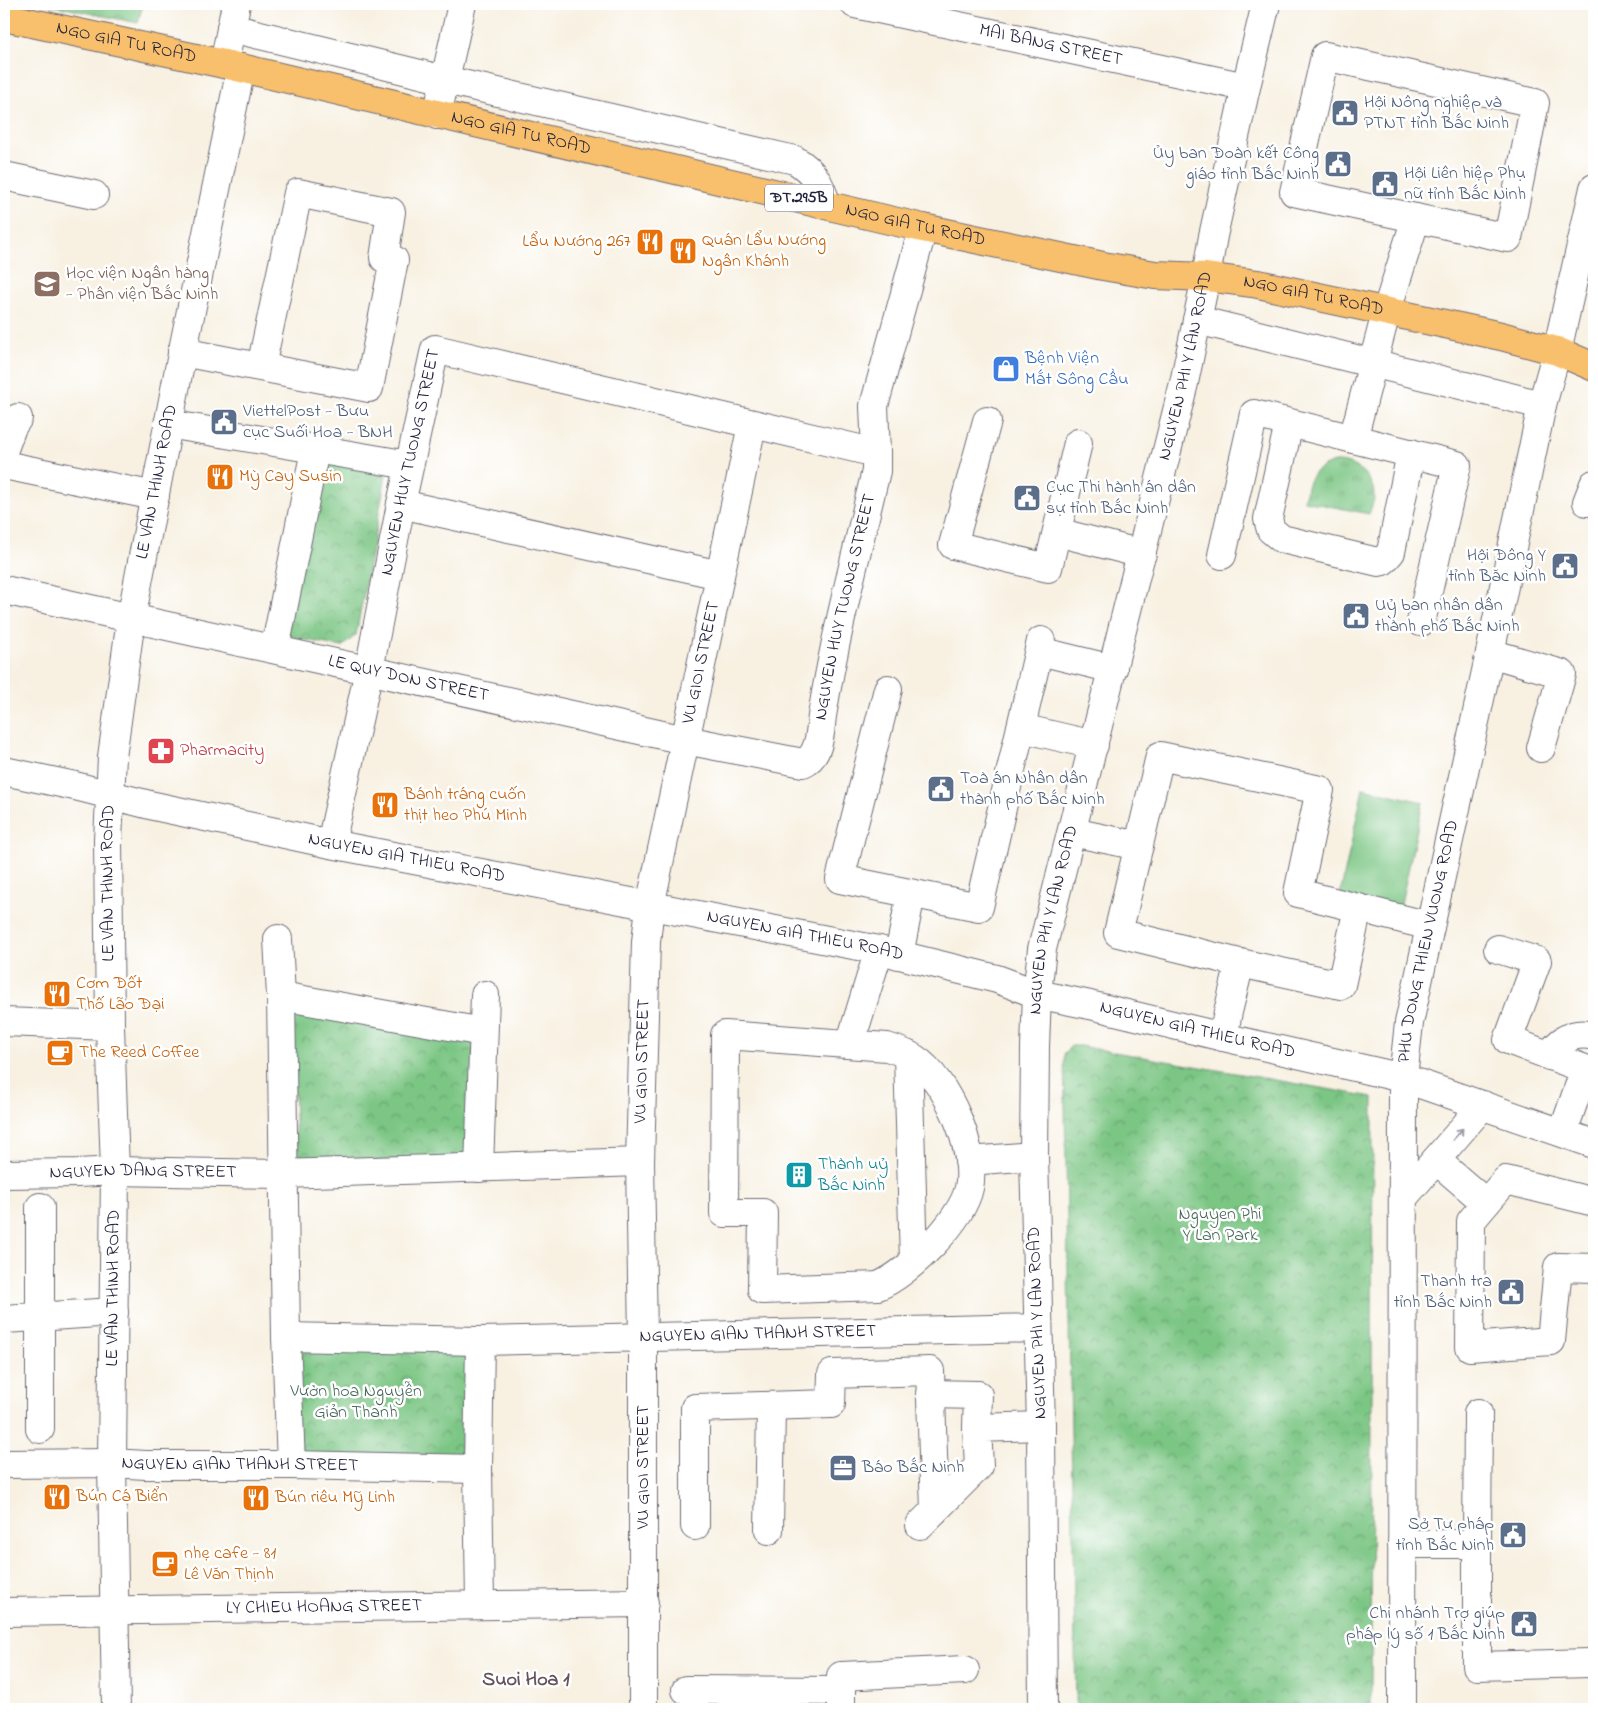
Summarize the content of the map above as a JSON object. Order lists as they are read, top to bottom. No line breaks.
{"streets":{"main road":["NGO GIA TU ROAD","ĐT.295B"],"street":["MAI BANG STREET","NGUYEN PHI Y LAN ROAD","NGUYEN HUY TUONG STREET","LE VAN THINH ROAD","VU GIOI STREET","LE QUY DON STREET","NGUYEN GIA THIEU ROAD","PHU DONG THIEN VUONG ROAD","NGUYEN DANG STREET","NGUYEN GIAN THANH STREET","LY CHIEU HOANG STREET"]},"crossings":[["NGO GIA TU ROAD","NGUYEN PHI Y LAN ROAD"],["NGO GIA TU ROAD","NGUYEN HUY TUONG STREET"],["NGO GIA TU ROAD","LE VAN THINH ROAD"],["NGO GIA TU ROAD","PHU DONG THIEN VUONG ROAD"],["MAI BANG STREET","NGUYEN PHI Y LAN ROAD"],["NGUYEN PHI Y LAN ROAD","NGUYEN GIA THIEU ROAD"],["NGUYEN PHI Y LAN ROAD","NGUYEN GIAN THANH STREET"],["NGUYEN HUY TUONG STREET","VU GIOI STREET"],["NGUYEN HUY TUONG STREET","LE QUY DON STREET"],["NGUYEN HUY TUONG STREET","NGUYEN GIA THIEU ROAD"],["LE VAN THINH ROAD","LE QUY DON STREET"],["LE VAN THINH ROAD","NGUYEN GIA THIEU ROAD"],["LE VAN THINH ROAD","NGUYEN DANG STREET"],["LE VAN THINH ROAD","NGUYEN GIAN THANH STREET"],["LE VAN THINH ROAD","LY CHIEU HOANG STREET"],["VU GIOI STREET","LE QUY DON STREET"],["VU GIOI STREET","NGUYEN GIA THIEU ROAD"],["VU GIOI STREET","NGUYEN DANG STREET"],["VU GIOI STREET","NGUYEN GIAN THANH STREET"],["VU GIOI STREET","LY CHIEU HOANG STREET"],["NGUYEN GIA THIEU ROAD","PHU DONG THIEN VUONG ROAD"]],"districts":["Suoi Hoa 1"],"parks":["Nguyen Phi Y Lan Park","Vườn hoa Nguyễn Giản Thanh"],"places":{"public building":["Hội Nông nghiệp và PTNT tỉnh Bắc Ninh","Ủy ban Đoàn kết Công giáo tỉnh Bắc Ninh","Hội Liên hiệp Phụ nữ tỉnh Bắc Ninh","ViettelPost - Bưu cục Suối Hoa - BNH","Cục Thi hành án dân sự tỉnh Bắc Ninh","Hội Đông Y tỉnh Băc Ninh","Uỷ ban nhân dân thành phố Bắc Ninh","Toà án Nhân dân thành phố Bắc Ninh","Thanh tra tỉnh Bắc Ninh","Sở Tư pháp tỉnh Bắc Ninh","Chi nhánh Trợ giúp pháp lý số 1 Bắc Ninh"],"restaurant":["Lẩu Nướng 267","Quán Lẩu Nướng Ngân Khánh","Mỳ Cay Susin","Bánh tráng cuốn thịt heo Phú Minh","Cơm Đốt Thố Lão Đại","Bún Cá Biển","Bún riêu Mỹ Linh"],"school or university":["Học viện Ngân hàng - Phân viện Bắc Ninh"],"shop":["Bệnh Viện Mắt Sông Cầu"],"pharmacy":["Pharmacity"],"cafe":["The Reed Coffee","nhẹ cafe - 81 Lê Văn Thịnh"],"building":["Thành uỷ Bắc Ninh"],"office":["Báo Bắc Ninh"]}}
